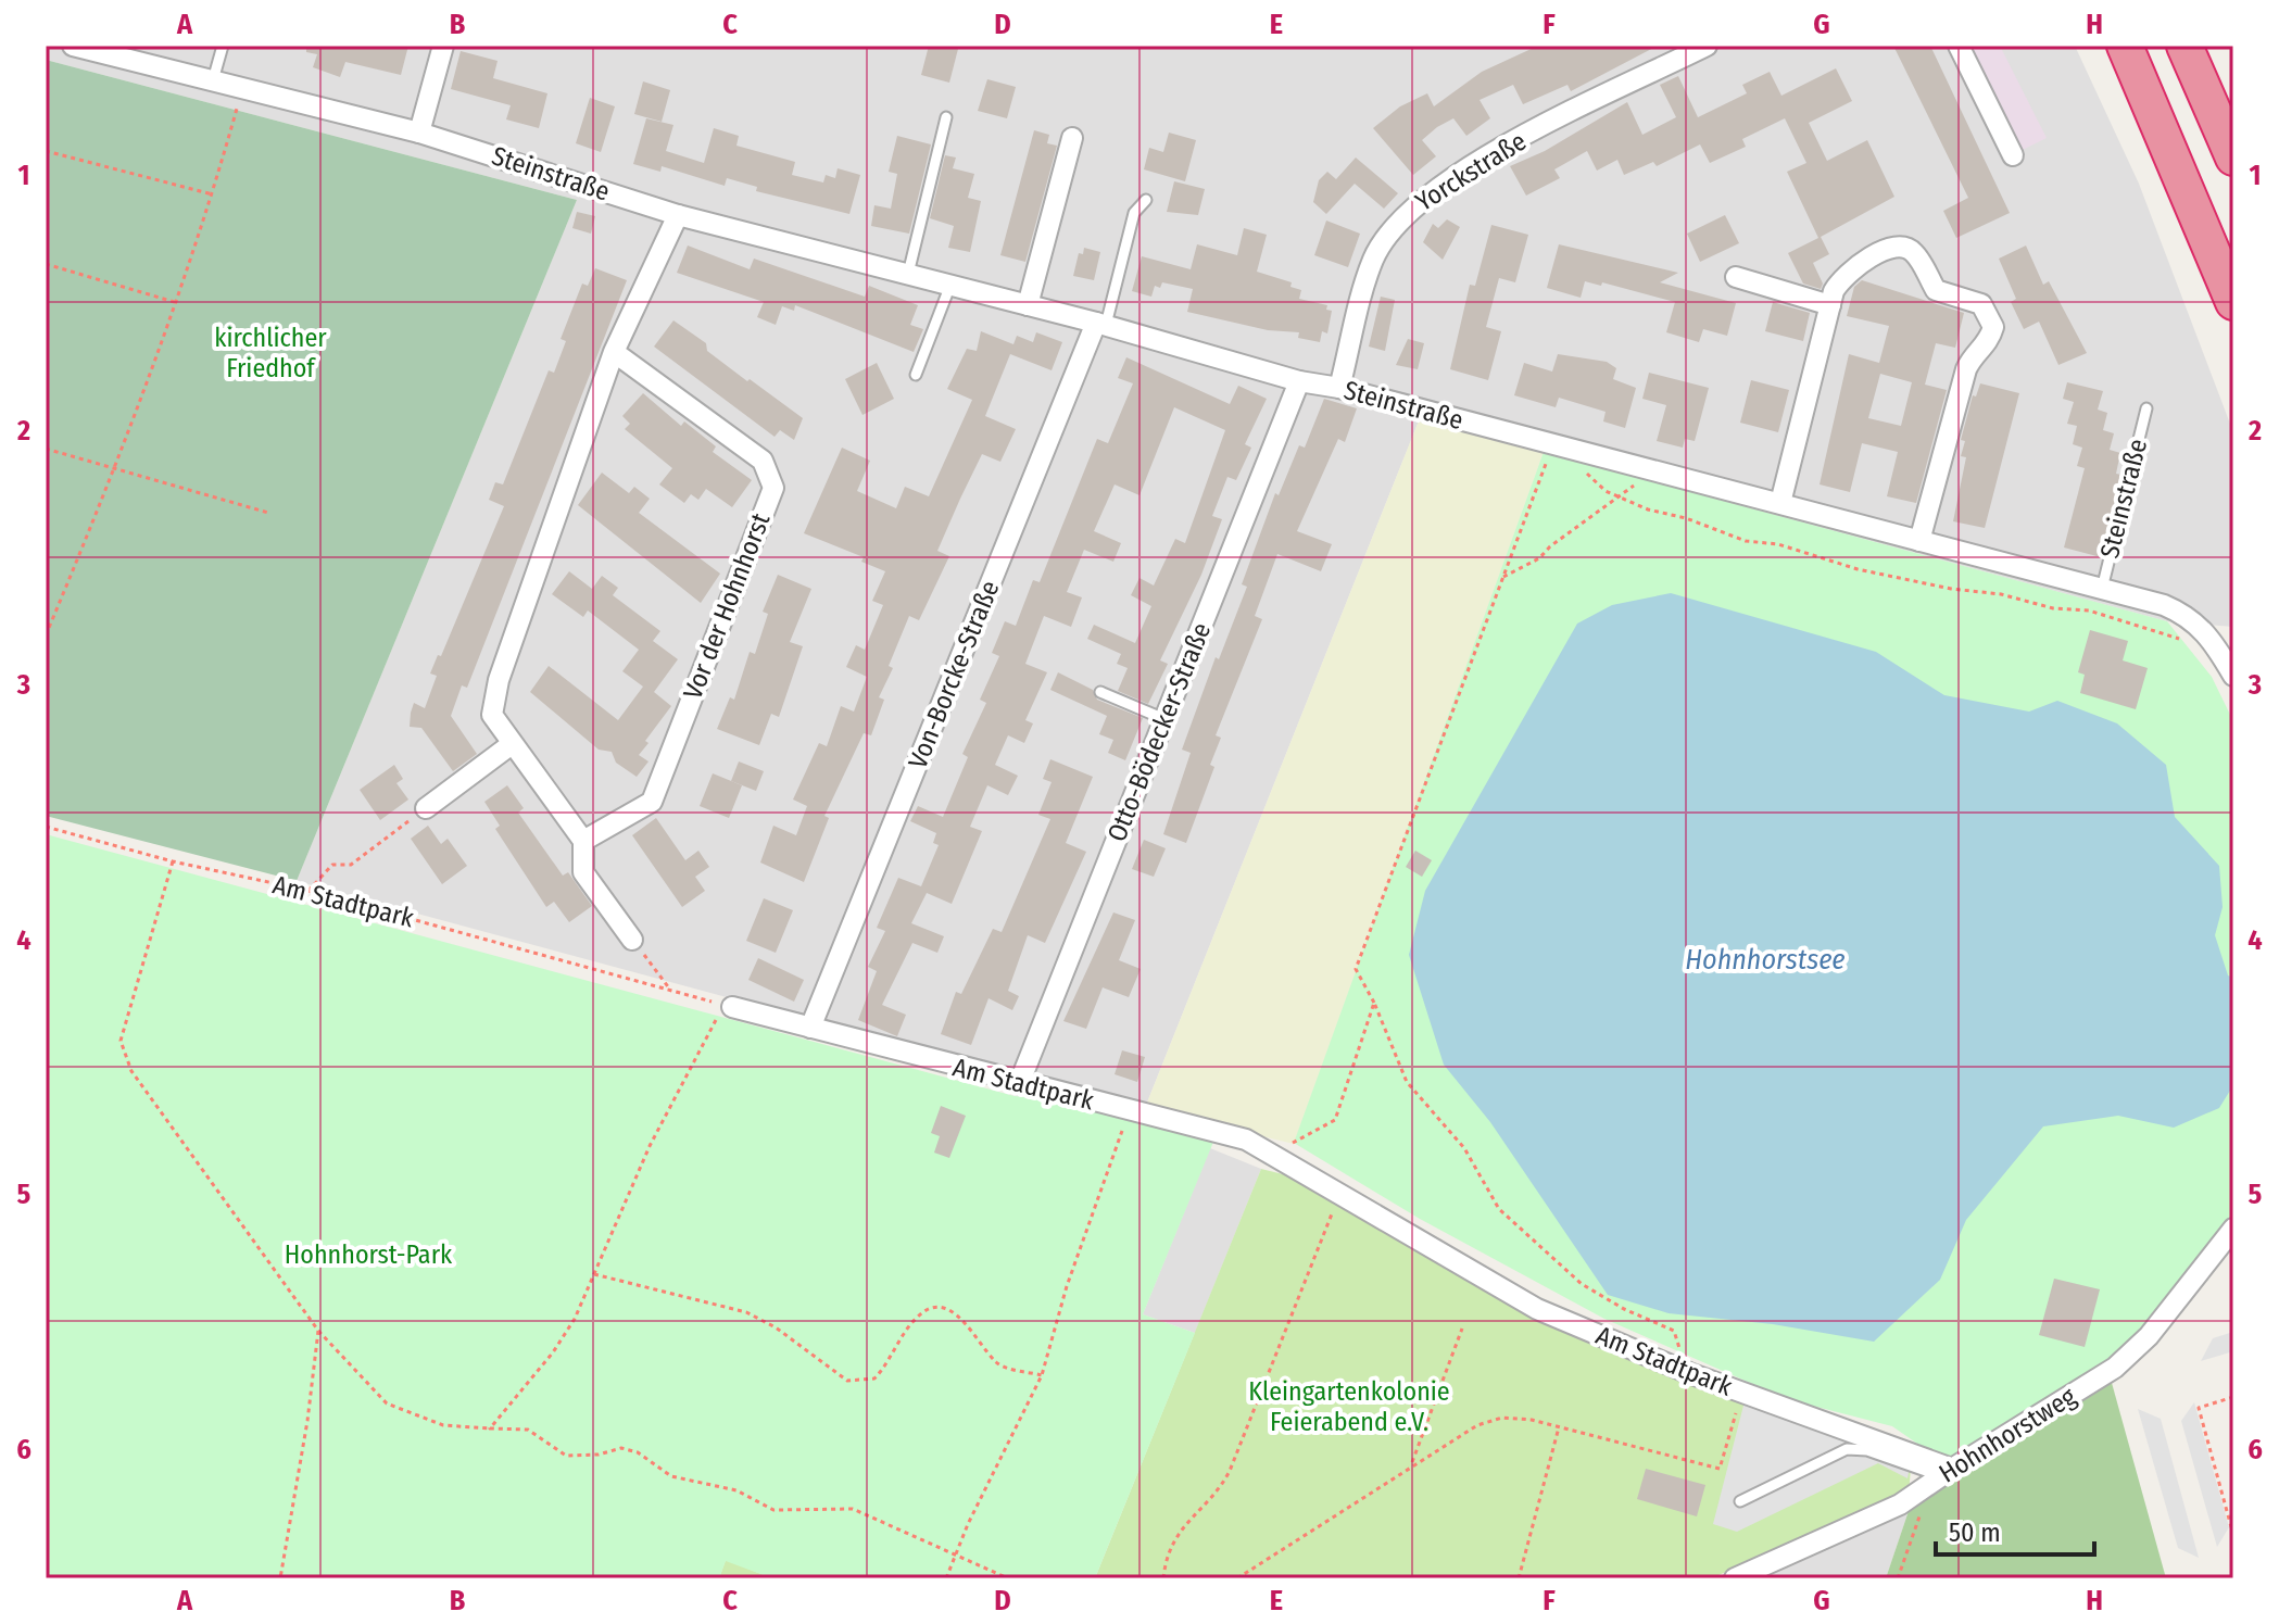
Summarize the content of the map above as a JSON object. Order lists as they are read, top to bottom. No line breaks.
{"streets":{"street":["Yorckstraße","Steinstraße","Vor der Hohnhorst","Von-Borcke-Straße","Otto-Bödecker-Straße","Am Stadtpark","Hohnhorstweg"]},"crossings":[["Yorckstraße","Steinstraße"],["Steinstraße","Von-Borcke-Straße"],["Steinstraße","Otto-Bödecker-Straße"],["Von-Borcke-Straße","Am Stadtpark"],["Otto-Bödecker-Straße","Am Stadtpark"],["Am Stadtpark","Hohnhorstweg"]],"water":["Hohnhorstsee"],"parks":["kirchlicher Friedhof","Hohnhorst-Park","Kleingartenkolonie Feierabend e.V."],"scale_bar":"50 m","grid":{"columns":["A","B","C","D","E","F","G","H"],"rows":["1","2","3","4","5","6"]}}
